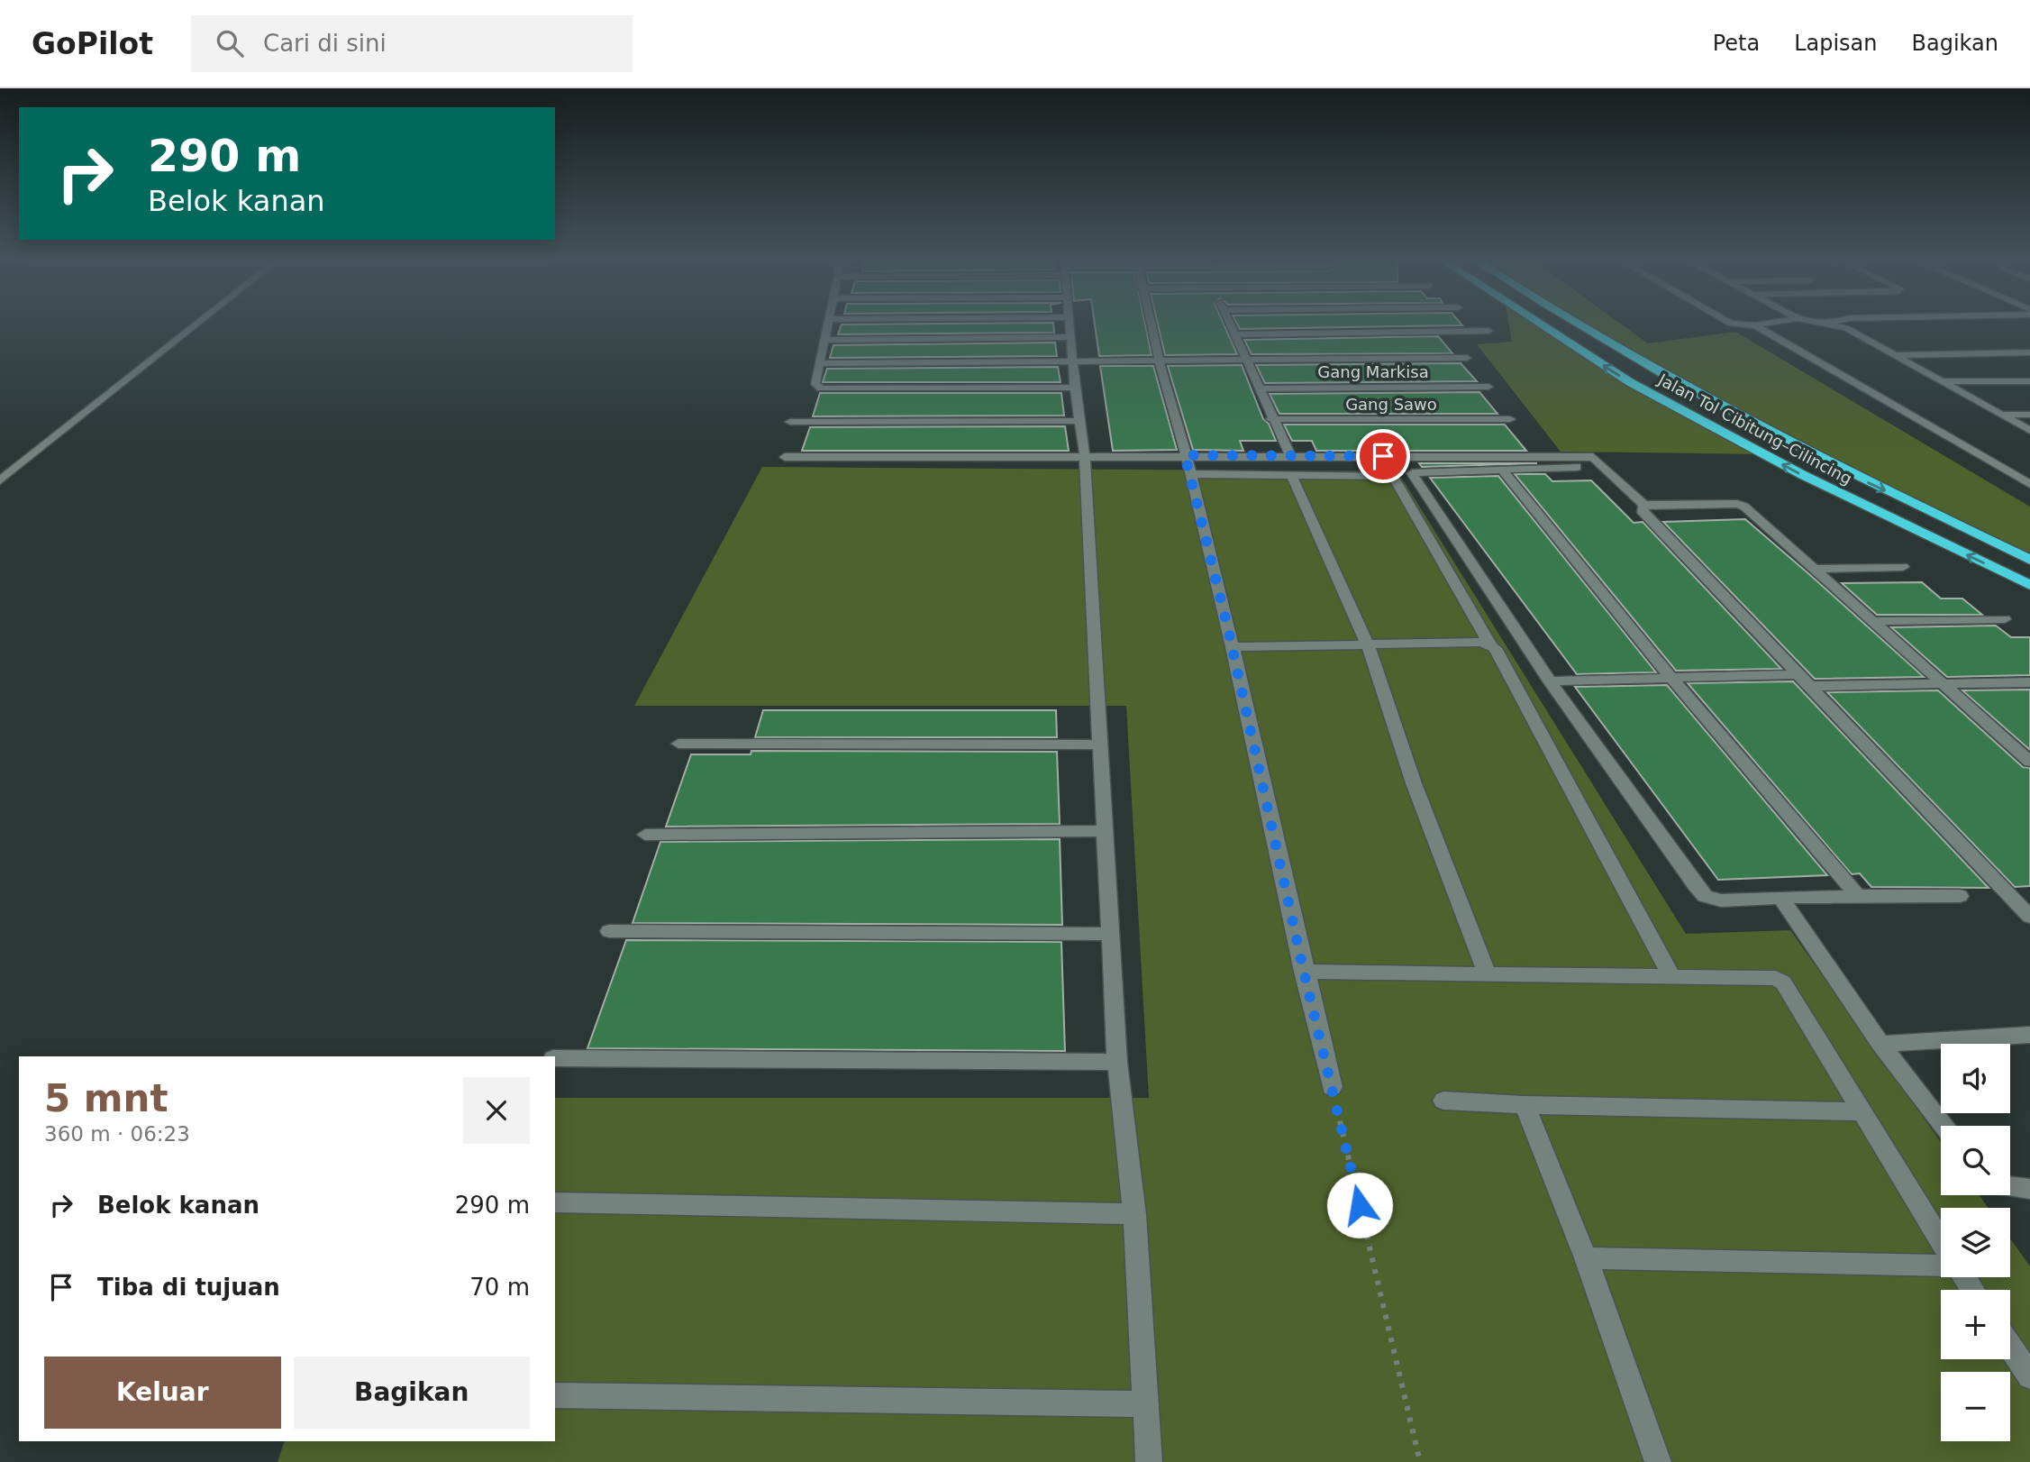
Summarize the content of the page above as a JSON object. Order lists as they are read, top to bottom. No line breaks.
{"streets":{"highway":["Jalan Tol Cibitung–Cilincing"],"street":["Gang Markisa","Gang Sawo"]},"page":{"header":"GoPilot","search":"Cari di sini","nav":["Peta","Lapisan","Bagikan"],"turn":["290 m","Belok kanan"],"map_buttons":["+","−"],"heading":["5 mnt","360 m · 06:23"],"list":[{"name":"Belok kanan","value":"290 m"},{"name":"Tiba di tujuan","value":"70 m"}],"buttons":["Keluar","Bagikan"]}}
